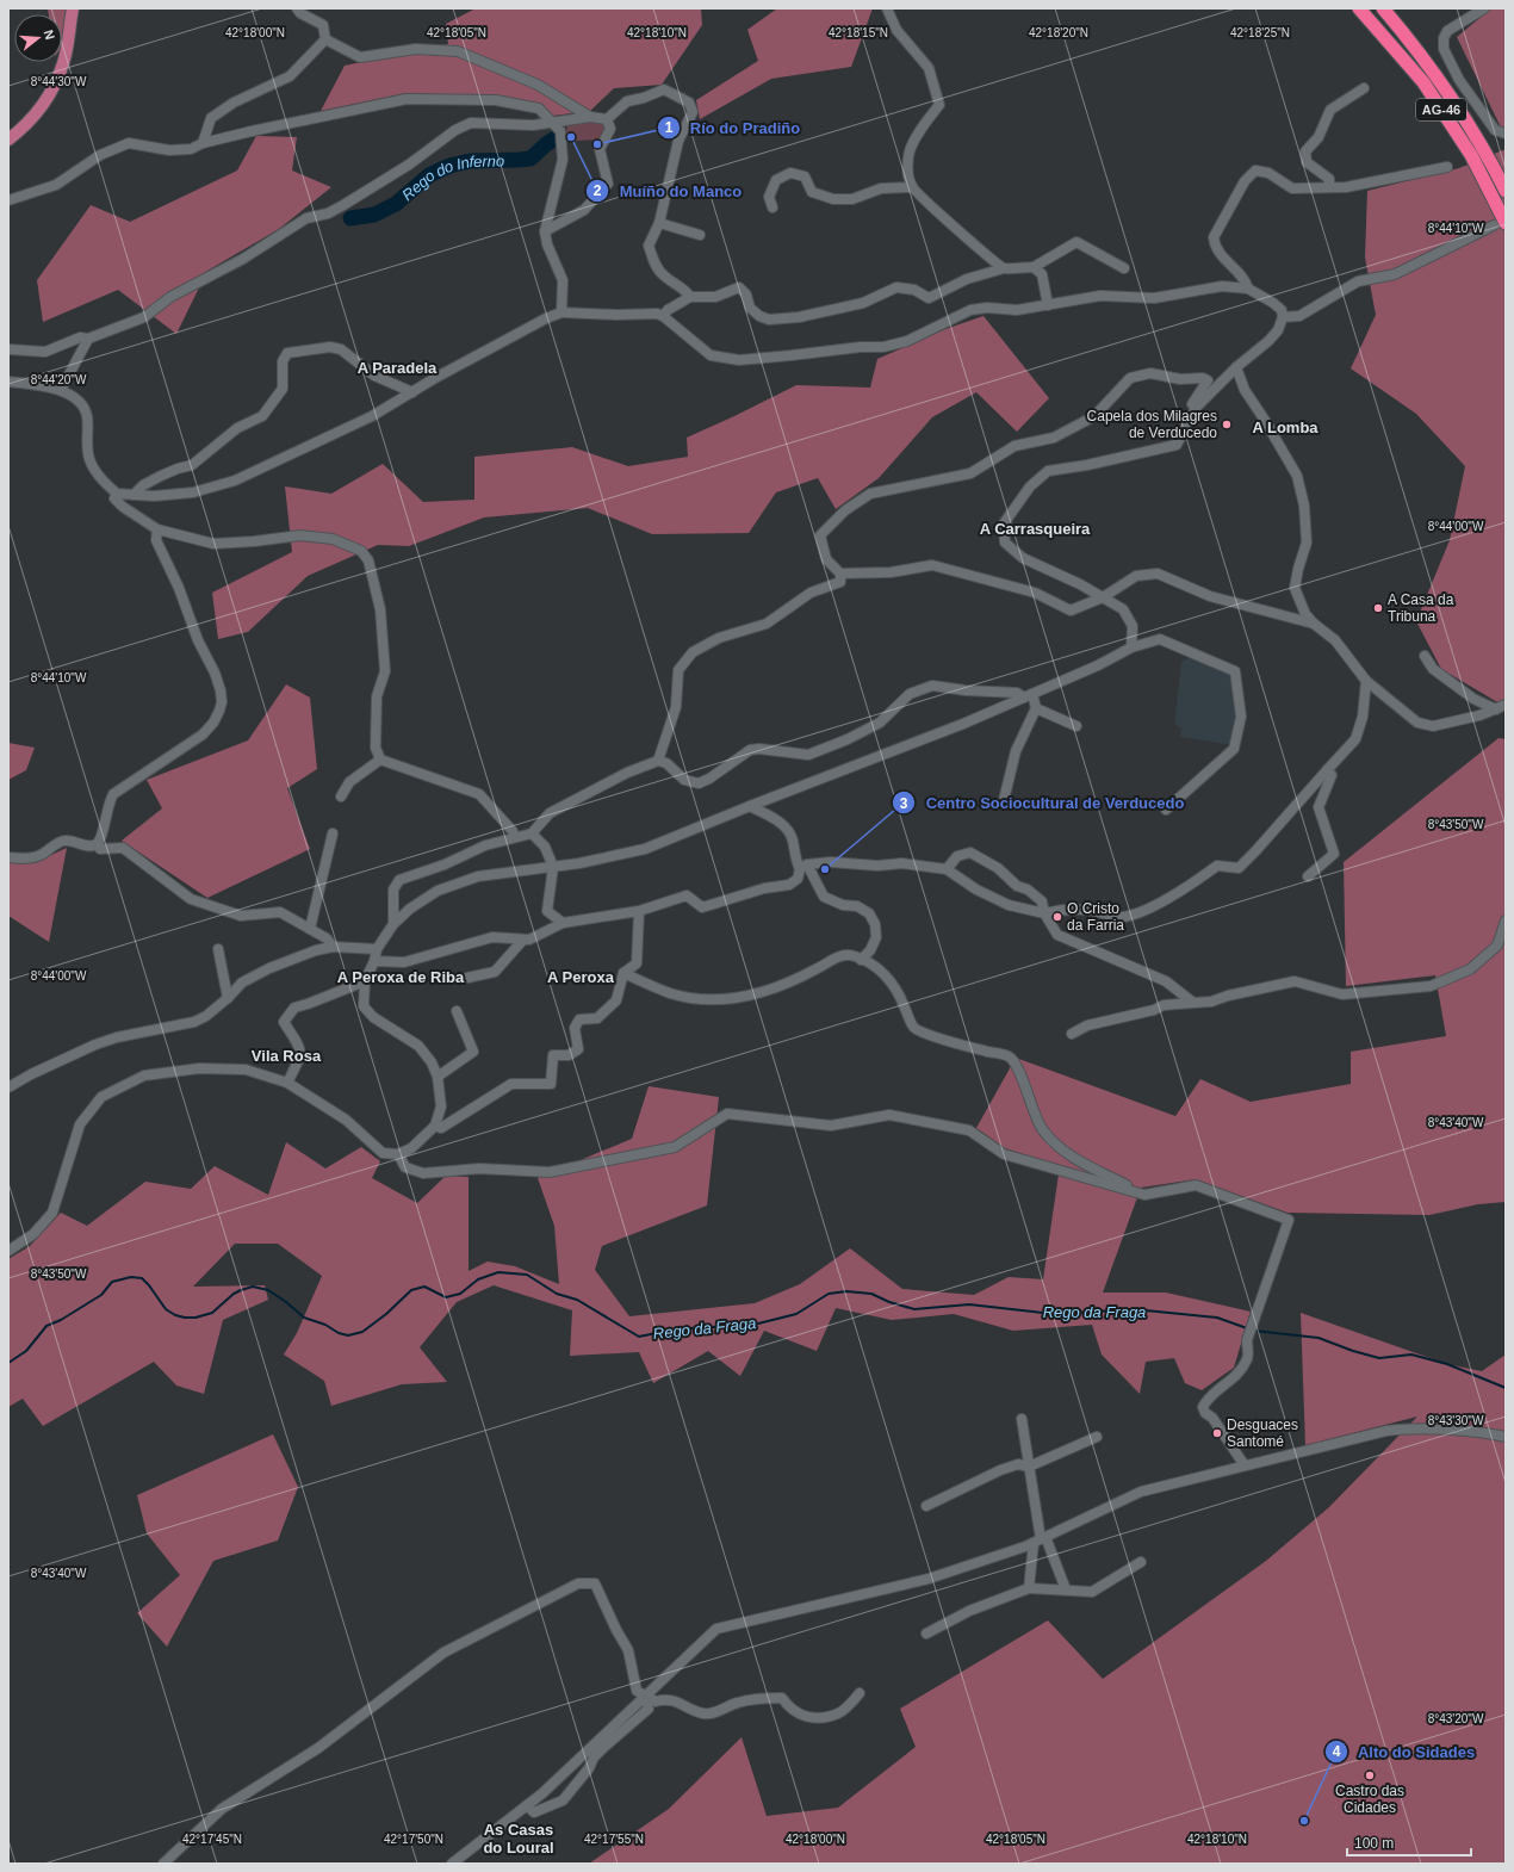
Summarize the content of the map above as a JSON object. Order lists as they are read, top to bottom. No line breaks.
{"streets":{"highway":["AG-46"]},"districts":["A Paradela","A Lomba","A Carrasqueira","A Peroxa de Riba","A Peroxa","Vila Rosa","As Casas do Loural"],"water":["Rego do Inferno","Rego da Fraga"],"places":["Muíño do Manco","Río do Pradiño","Capela dos Milagres de Verducedo","A Casa da Tribuna","Centro Sociocultural de Verducedo","O Cristo da Farria","Desguaces Santomé","Castro das Cidades","Alto do Sidades"],"scale_bar":"100 m","north":"right","coordinates":["42°18'00\"N","42°18'05\"N","42°18'10\"N","42°18'15\"N","42°18'20\"N","42°18'25\"N","8°44'30\"W","8°44'10\"W","8°44'20\"W","8°44'00\"W","8°43'50\"W","8°43'40\"W","8°43'30\"W","8°43'20\"W","42°17'45\"N","42°17'50\"N","42°17'55\"N"]}
